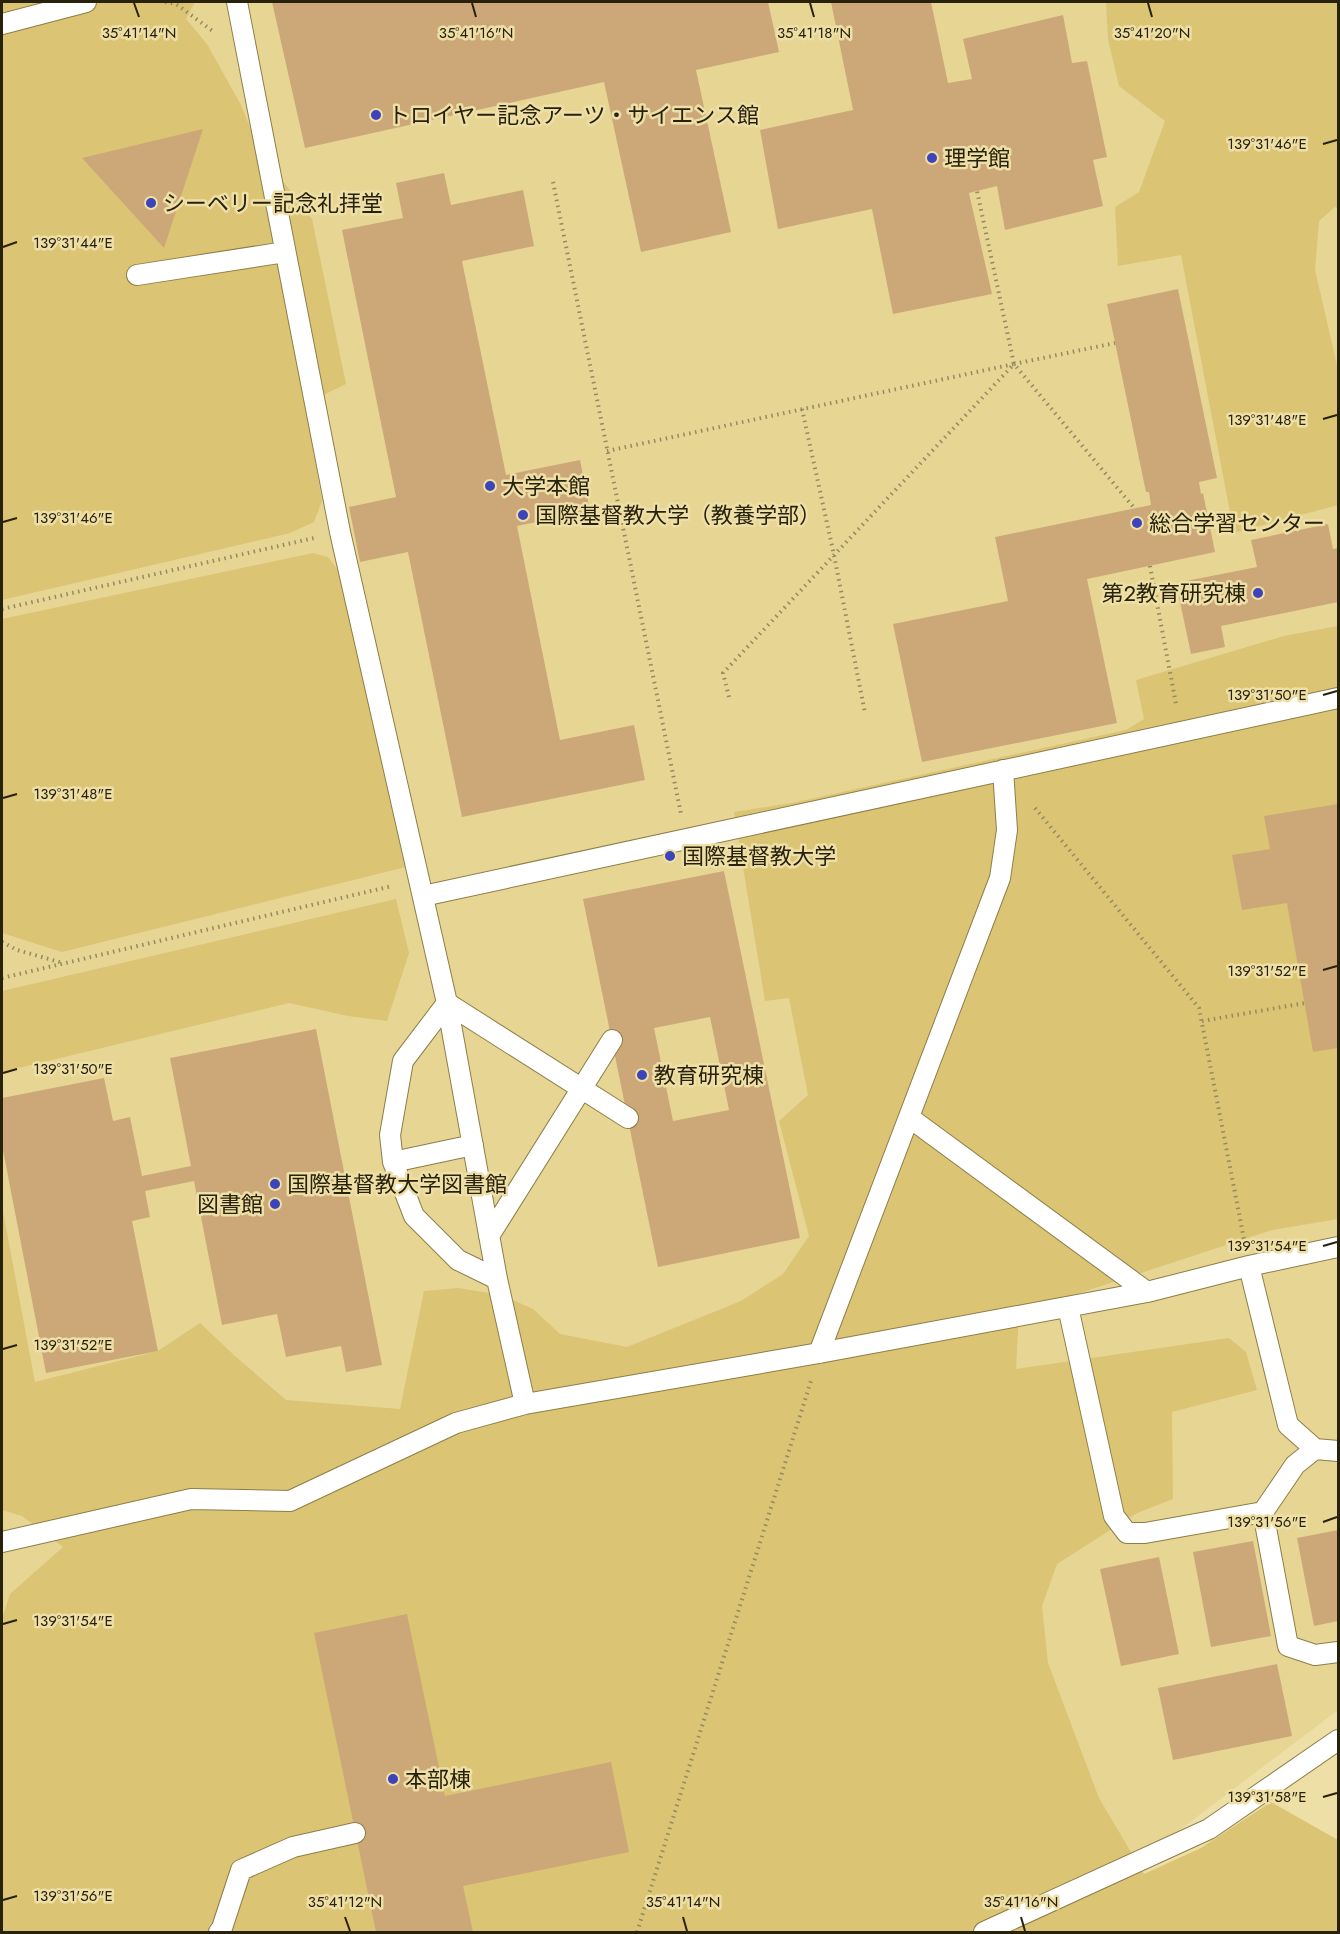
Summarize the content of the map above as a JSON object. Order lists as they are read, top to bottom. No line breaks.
{"places":["トロイヤー記念アーツ・サイエンス館","理学館","シーベリー記念礼拝堂","大学本館","国際基督教大学（教養学部）","総合学習センター","第2教育研究棟","国際基督教大学","教育研究棟","国際基督教大学図書館","図書館","本部棟"],"coordinates":["35°41'14\"N","35°41'16\"N","35°41'18\"N","35°41'20\"N","139°31'46\"E","139°31'44\"E","139°31'48\"E","139°31'50\"E","139°31'52\"E","139°31'54\"E","139°31'56\"E","139°31'58\"E","35°41'12\"N"]}
